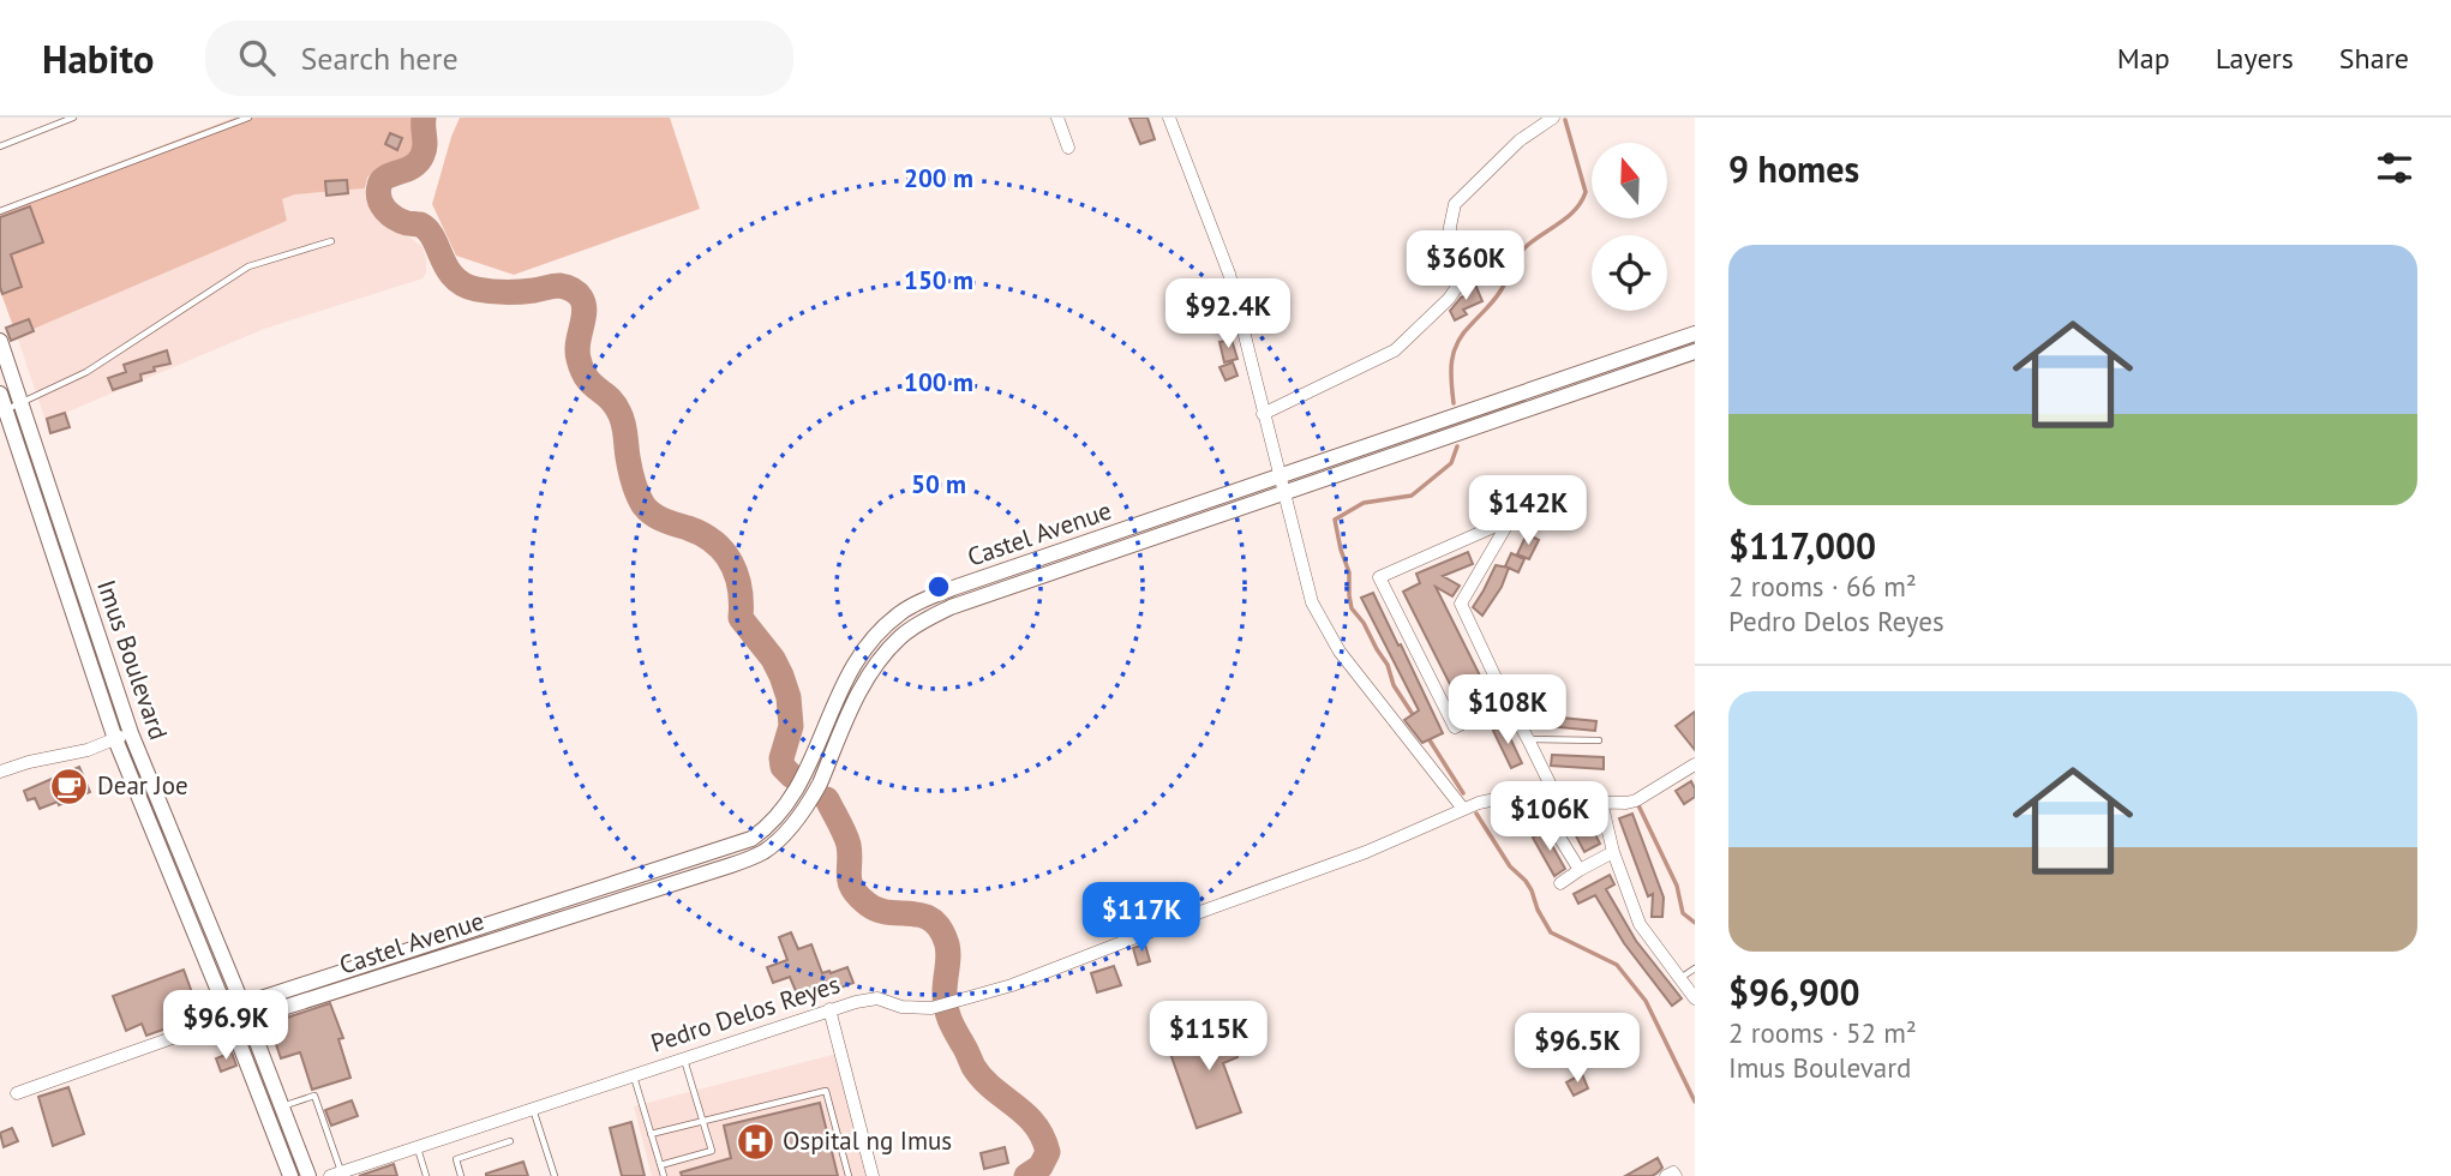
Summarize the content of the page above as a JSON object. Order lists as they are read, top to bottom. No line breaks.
{"streets":{"street":["Castel Avenue","Imus Boulevard","Pedro Delos Reyes"]},"crossings":[["Castel Avenue","Imus Boulevard"]],"places":{"cafe":["Dear Joe"],"hospital":["Ospital ng Imus"]},"north":"top","page":{"header":"Habito","search":"Search here","nav":["Map","Layers","Share"],"heading":"9 homes","list":[{"name":"$117,000","note":"2 rooms · 66 m² · Pedro Delos Reyes"},{"name":"$96,900","note":"2 rooms · 52 m² · Imus Boulevard"}],"price":["$360K","$92.4K","$142K","$108K","$106K","$117K","$96.9K","$115K","$96.5K"]},"rings":["200 m","150 m","100 m","50 m"]}
